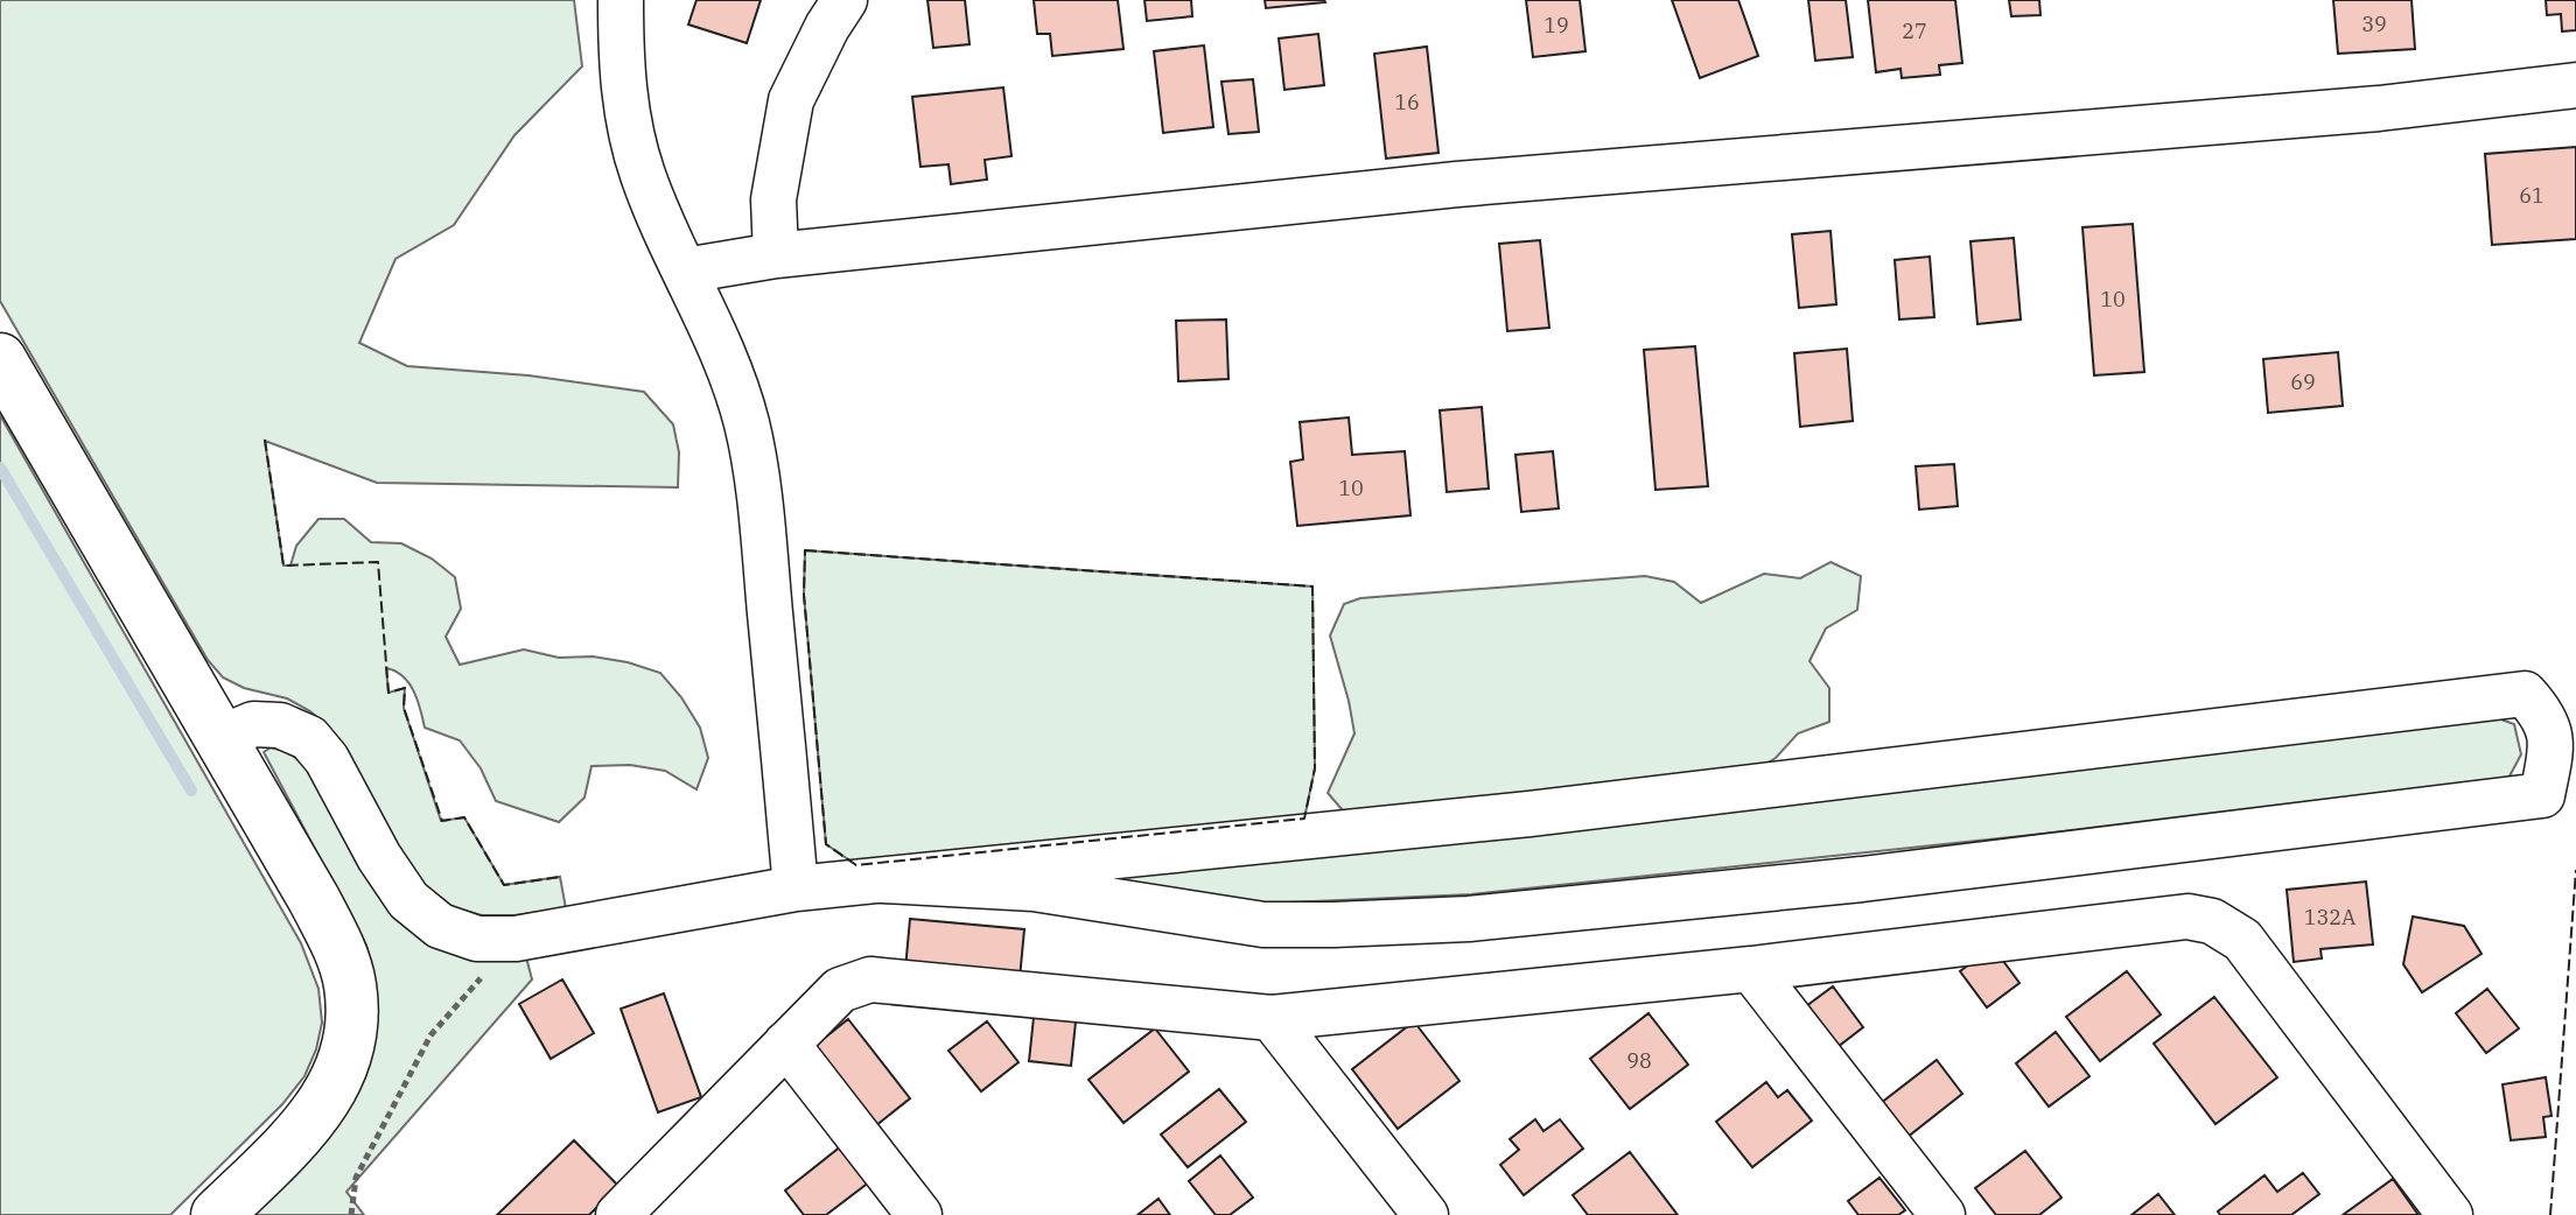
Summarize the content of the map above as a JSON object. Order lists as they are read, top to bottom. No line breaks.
{"house_numbers":["39","19","27","16","61","10","69","10","132А","98"]}
